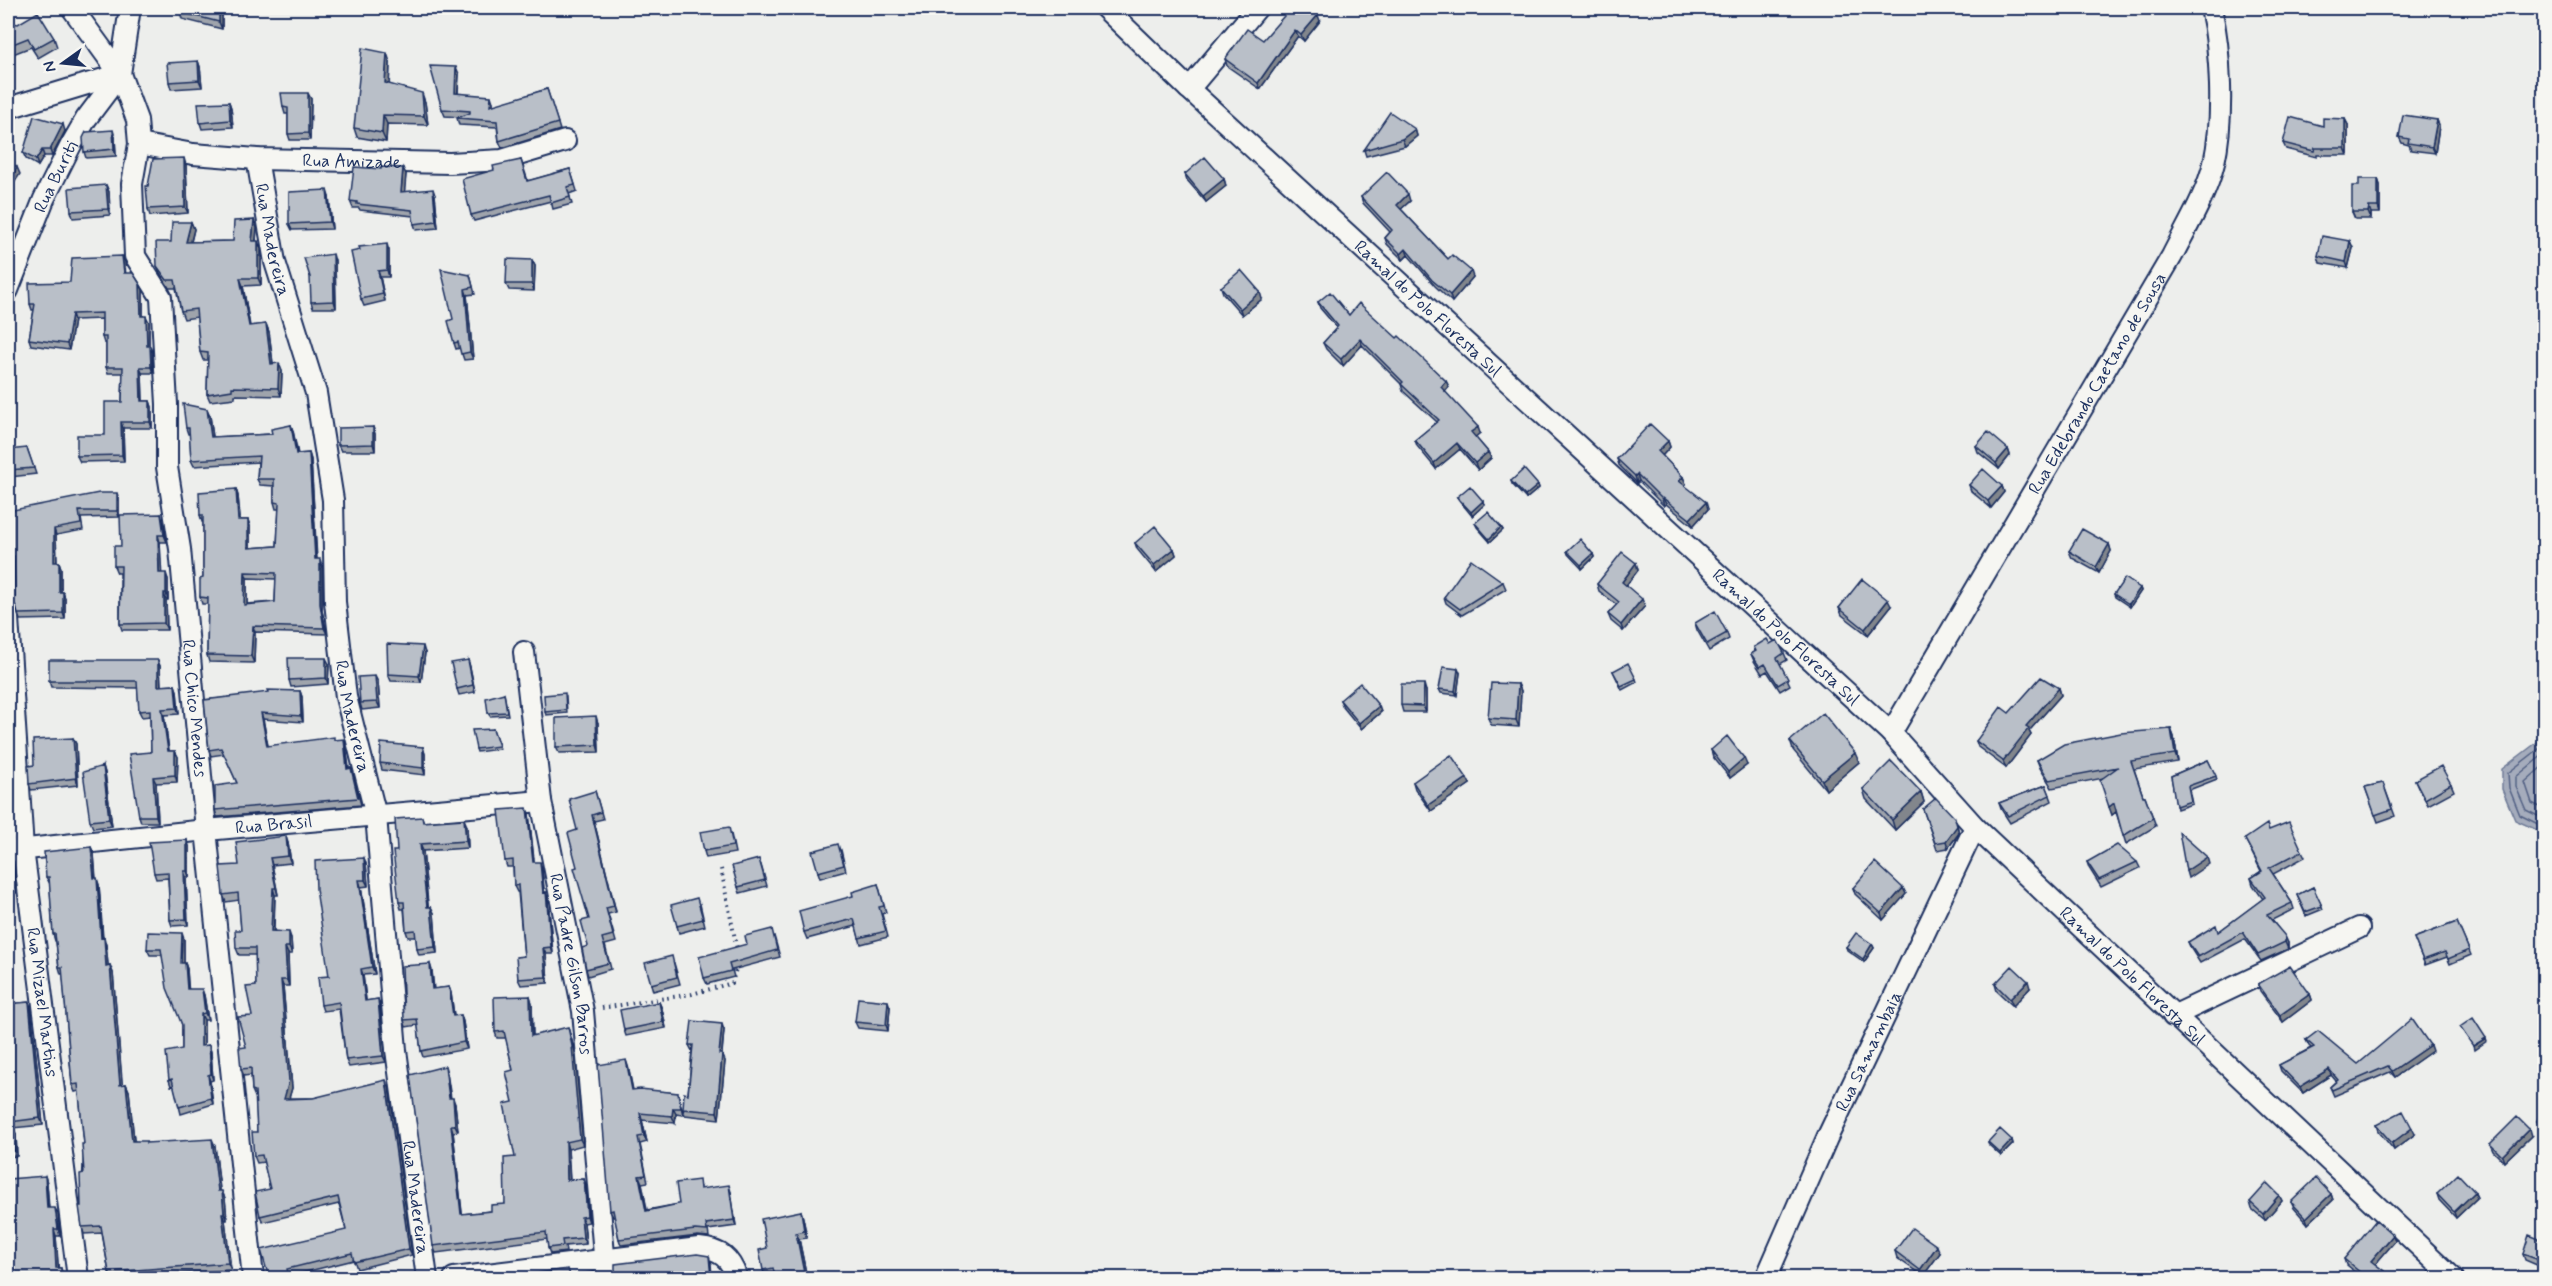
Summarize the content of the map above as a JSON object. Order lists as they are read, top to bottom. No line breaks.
{"streets":{"street":["Rua Amizade","Rua Buriti","Rua Madereira","Ramal do Polo Floresta Sul","Rua Edebrando Caetano de Sousa","Rua Chico Mendes","Rua Brasil","Rua Padre Gilson Barros","Rua Mizael Martins","Rua Samambaia"]},"crossings":[["Rua Amizade","Rua Madereira"],["Rua Amizade","Rua Chico Mendes"],["Rua Buriti","Rua Chico Mendes"],["Rua Madereira","Rua Brasil"],["Ramal do Polo Floresta Sul","Rua Edebrando Caetano de Sousa"],["Ramal do Polo Floresta Sul","Rua Samambaia"],["Rua Chico Mendes","Rua Brasil"],["Rua Brasil","Rua Padre Gilson Barros"],["Rua Brasil","Rua Mizael Martins"]],"north":"left"}
